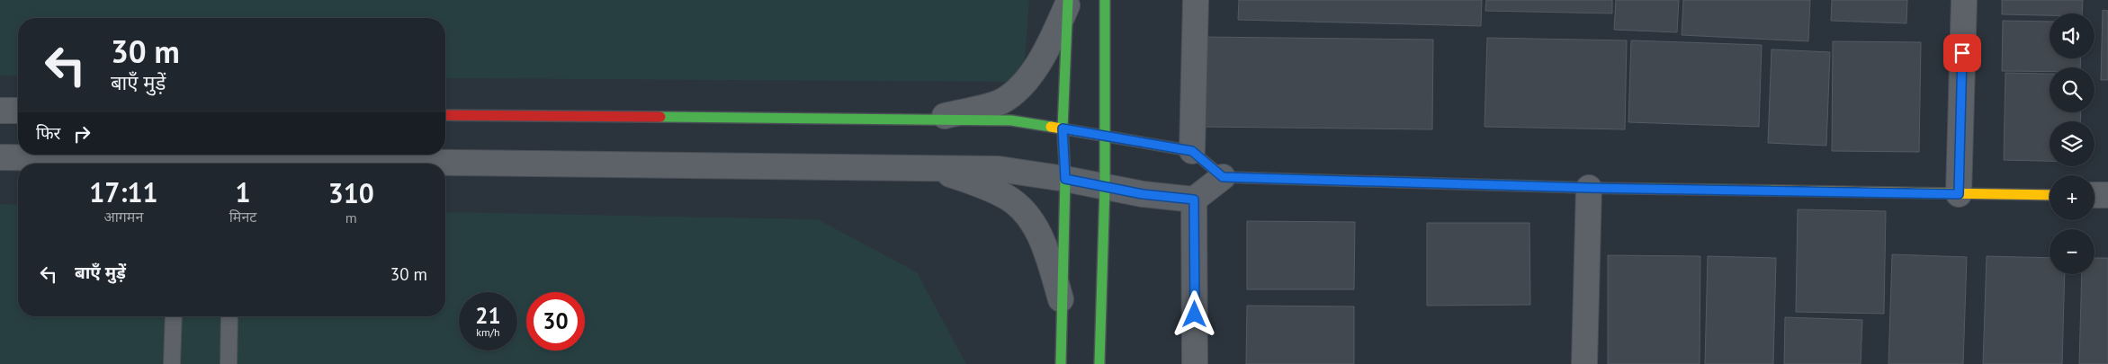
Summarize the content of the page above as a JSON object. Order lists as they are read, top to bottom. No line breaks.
{"page":{"map_buttons":["+","−"],"turn":["30 m","बाएँ मुड़ें"],"then":"फिर","eta":["17:11","आगमन","1","मिनट","310","m"],"list":[{"name":"बाएँ मुड़ें","value":"30 m"}],"speed":"21 km/h","limit":"30"}}
